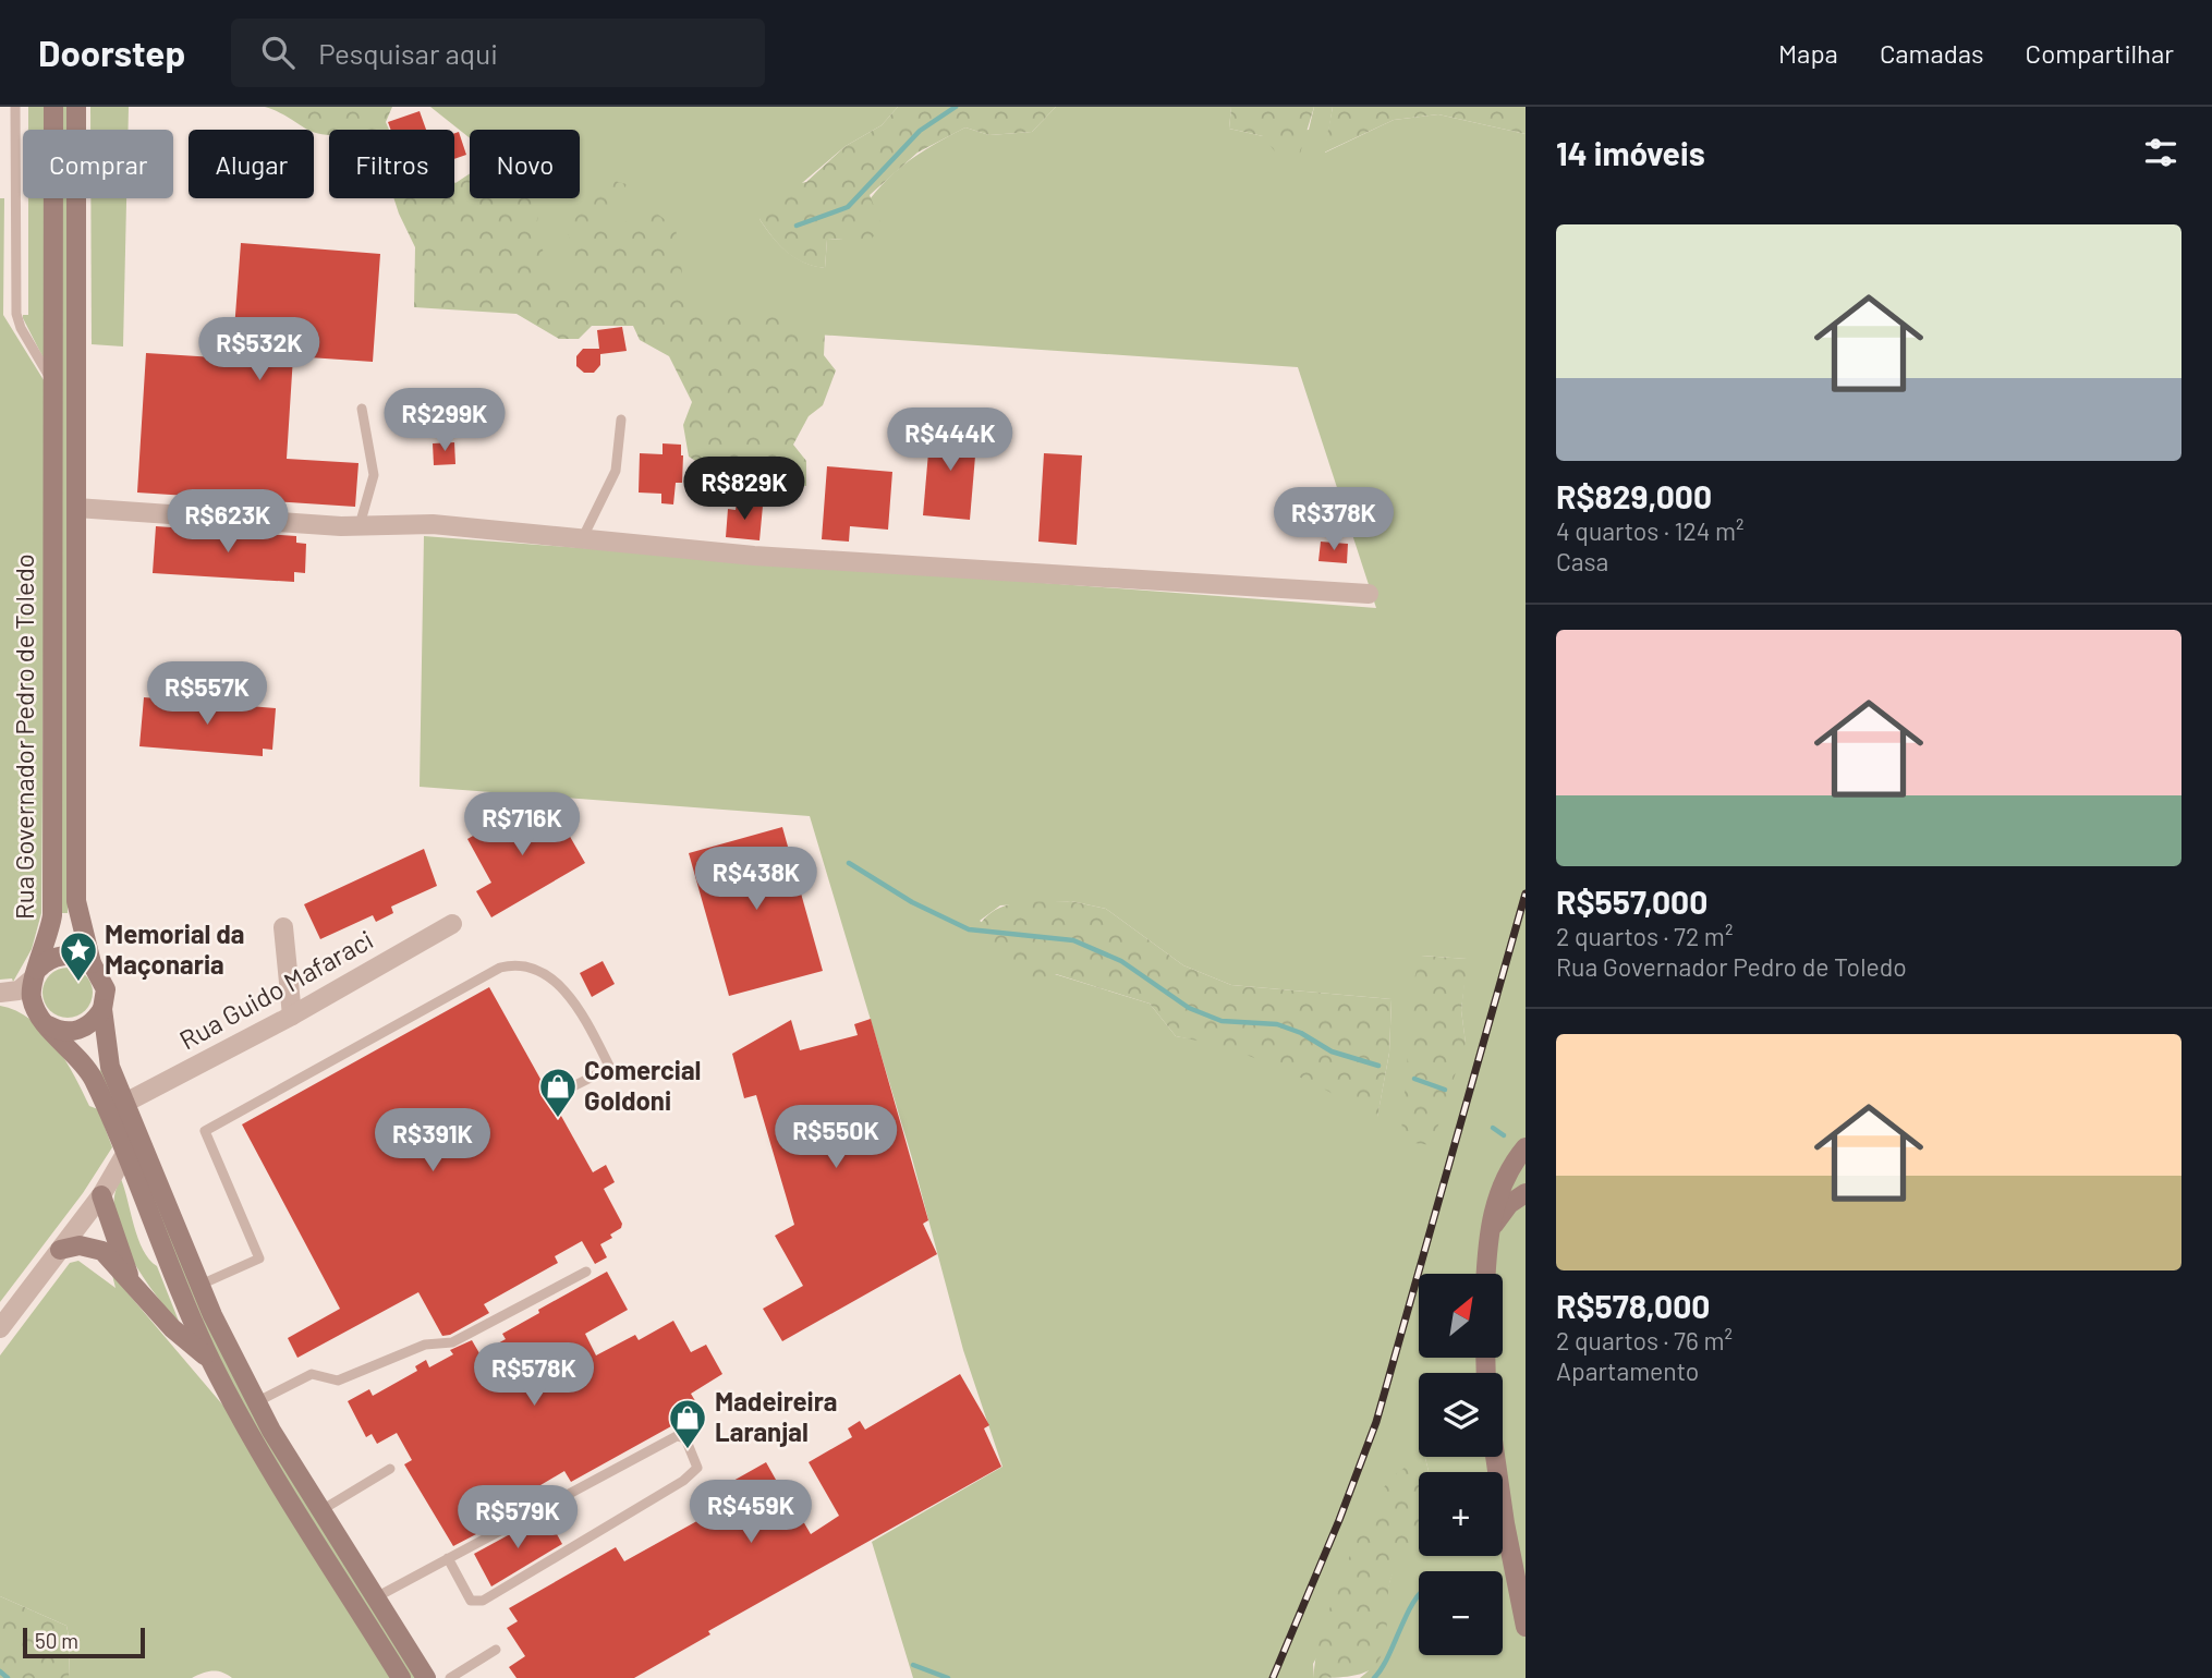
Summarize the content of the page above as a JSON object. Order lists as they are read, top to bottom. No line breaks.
{"streets":{"main road":["Rua Governador Pedro de Toledo"],"street":["Rua Guido Mafaraci"]},"crossings":[["Rua Governador Pedro de Toledo","Rua Guido Mafaraci"]],"places":{"place":["Memorial da Maçonaria"],"shop":["Comercial Goldoni","Madeireira Laranjal"]},"scale_bar":"50 m","north":"top right","page":{"header":"Doorstep","search":"Pesquisar aqui","nav":["Mapa","Camadas","Compartilhar"],"heading":"14 imóveis","chip":["Comprar","Alugar","Filtros","Novo"],"list":[{"name":"R$829,000","note":"4 quartos · 124 m² · Casa"},{"name":"R$557,000","note":"2 quartos · 72 m² · Rua Governador Pedro de Toledo"},{"name":"R$578,000","note":"2 quartos · 76 m² · Apartamento"}],"price":["R$532K","R$299K","R$444K","R$829K","R$378K","R$623K","R$557K","R$716K","R$438K","R$550K","R$391K","R$578K","R$459K","R$579K"],"map_buttons":["+","−"],"scale":"50 m"}}
